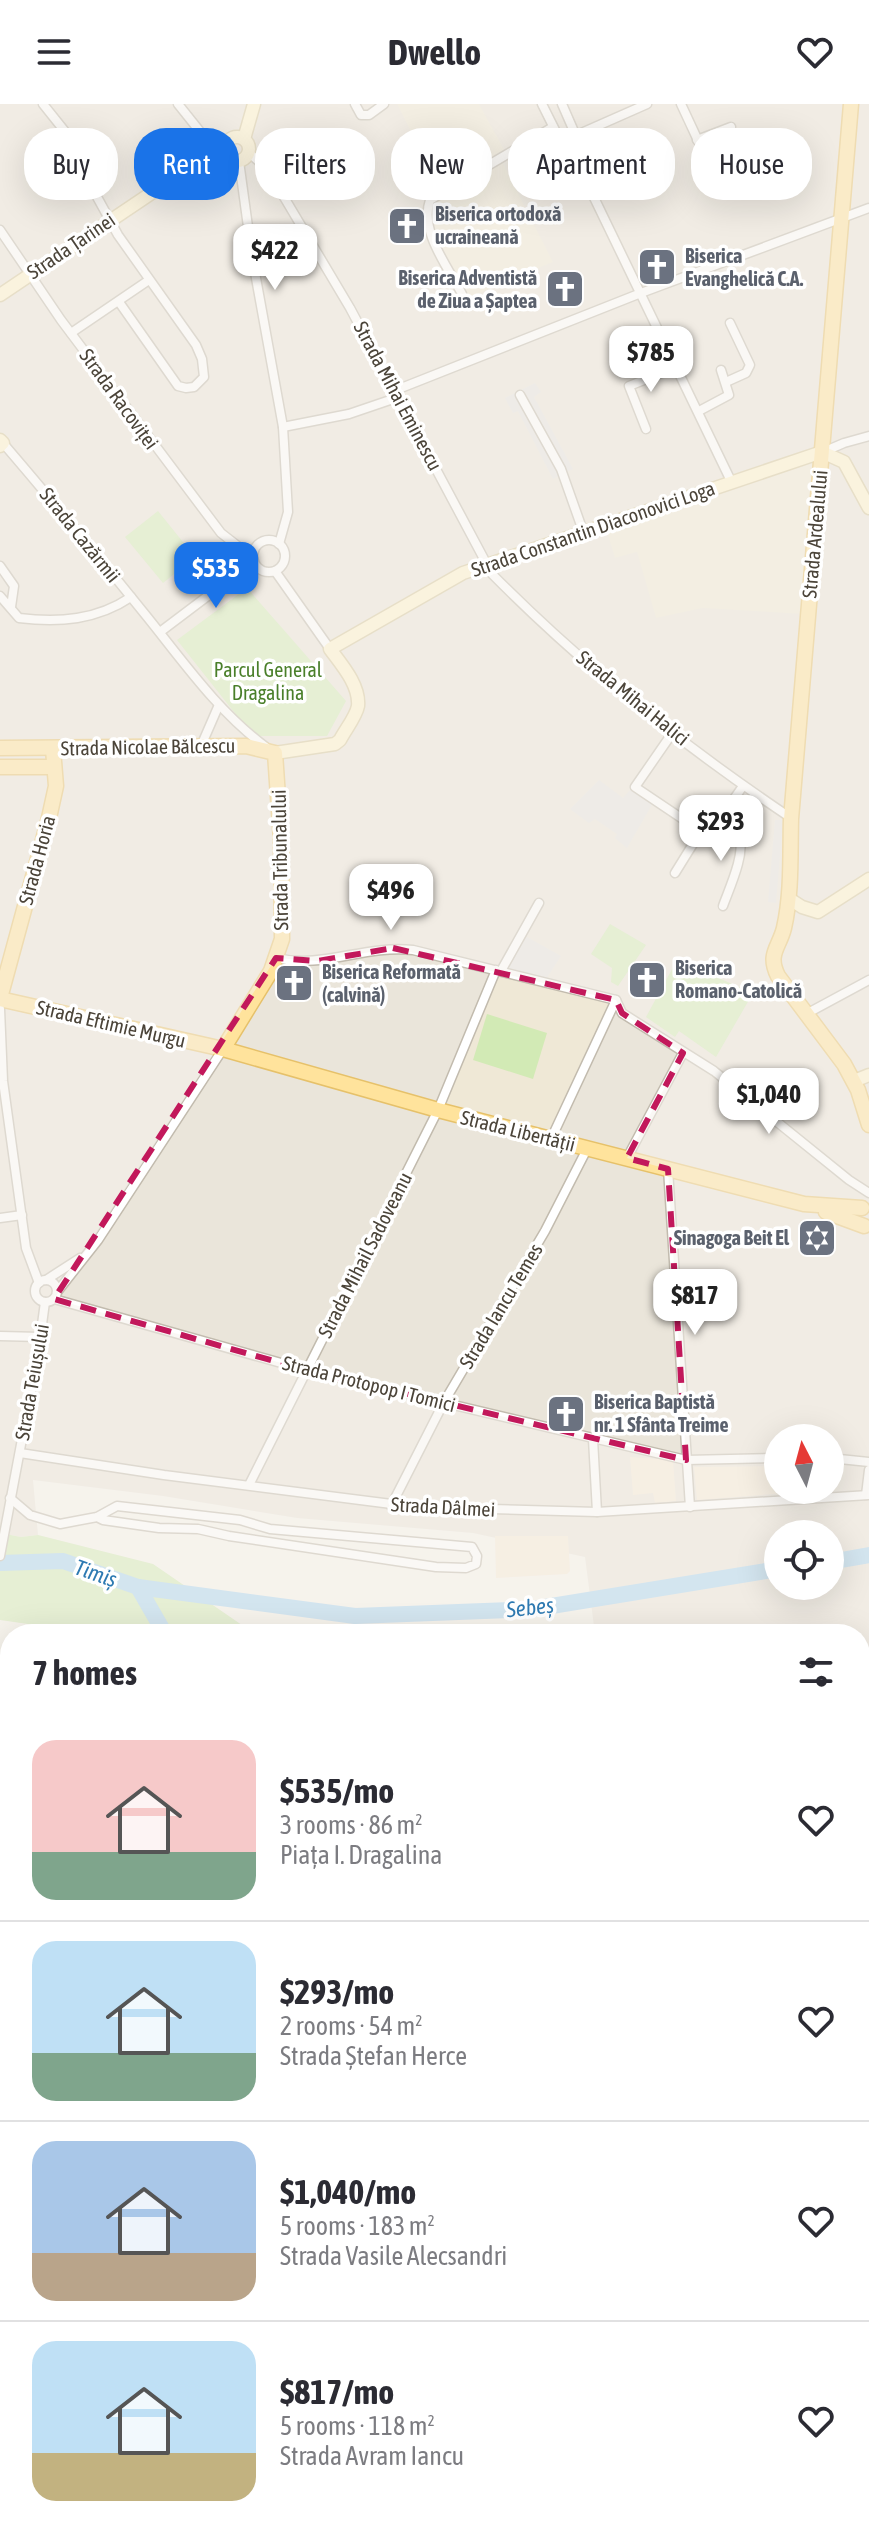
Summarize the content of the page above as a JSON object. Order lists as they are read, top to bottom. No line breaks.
{"streets":{"main road":["Strada Ardealului","Strada Nicolae Bălcescu","Strada Horia","Strada Tribunalului","Strada Eftimie Murgu","Strada Libertății"],"street":["Strada Țarinei","Strada Mihai Eminescu","Strada Racoviței","Strada Constantin Diaconovici Loga","Strada Cazărmii","Strada Mihai Halici","Strada Mihail Sadoveanu","Strada Iancu Temes","Strada Teiușului","Strada Protopop I Tomici","Strada Dâlmei"]},"crossings":[["Strada Țarinei","Strada Racoviței"],["Strada Mihai Eminescu","Strada Constantin Diaconovici Loga"],["Strada Mihai Eminescu","Strada Mihai Halici"],["Strada Racoviței","Strada Constantin Diaconovici Loga"],["Strada Racoviței","Strada Nicolae Bălcescu"],["Strada Constantin Diaconovici Loga","Strada Ardealului"],["Strada Constantin Diaconovici Loga","Strada Mihai Halici"],["Strada Ardealului","Strada Mihai Halici"],["Strada Cazărmii","Strada Nicolae Bălcescu"],["Strada Cazărmii","Strada Tribunalului"],["Strada Nicolae Bălcescu","Strada Horia"],["Strada Nicolae Bălcescu","Strada Tribunalului"],["Strada Horia","Strada Eftimie Murgu"],["Strada Tribunalului","Strada Eftimie Murgu"],["Strada Tribunalului","Strada Libertății"],["Strada Eftimie Murgu","Strada Libertății"],["Strada Libertății","Strada Mihail Sadoveanu"],["Strada Libertății","Strada Iancu Temes"],["Strada Mihail Sadoveanu","Strada Protopop I Tomici"],["Strada Mihail Sadoveanu","Strada Dâlmei"],["Strada Iancu Temes","Strada Protopop I Tomici"],["Strada Iancu Temes","Strada Dâlmei"],["Strada Teiușului","Strada Protopop I Tomici"],["Strada Teiușului","Strada Dâlmei"]],"water":["Timiș","Sebeș"],"parks":["Parcul General Dragalina"],"places":{"church":["Biserica ortodoxă ucraineană","Biserica Evanghelică C.A.","Biserica Adventistă de Ziua a Șaptea","Biserica Romano-Catolică","Biserica Reformată (calvină)","Biserica Baptistă nr. 1 Sfânta Treime"],"synagogue":["Sinagoga Beit El"]},"north":"top","page":{"header":"Dwello","chip":["Buy","Rent","Filters","New","Apartment","House"],"price":["$422","$785","$535","$293","$496","$1,040","$817"],"heading":"7 homes","list":[{"name":"$535/mo","note":"3 rooms · 86 m² · Piața I. Dragalina"},{"name":"$293/mo","note":"2 rooms · 54 m² · Strada Ștefan Herce"},{"name":"$1,040/mo","note":"5 rooms · 183 m² · Strada Vasile Alecsandri"},{"name":"$817/mo","note":"5 rooms · 118 m² · Strada Avram Iancu"}]}}
